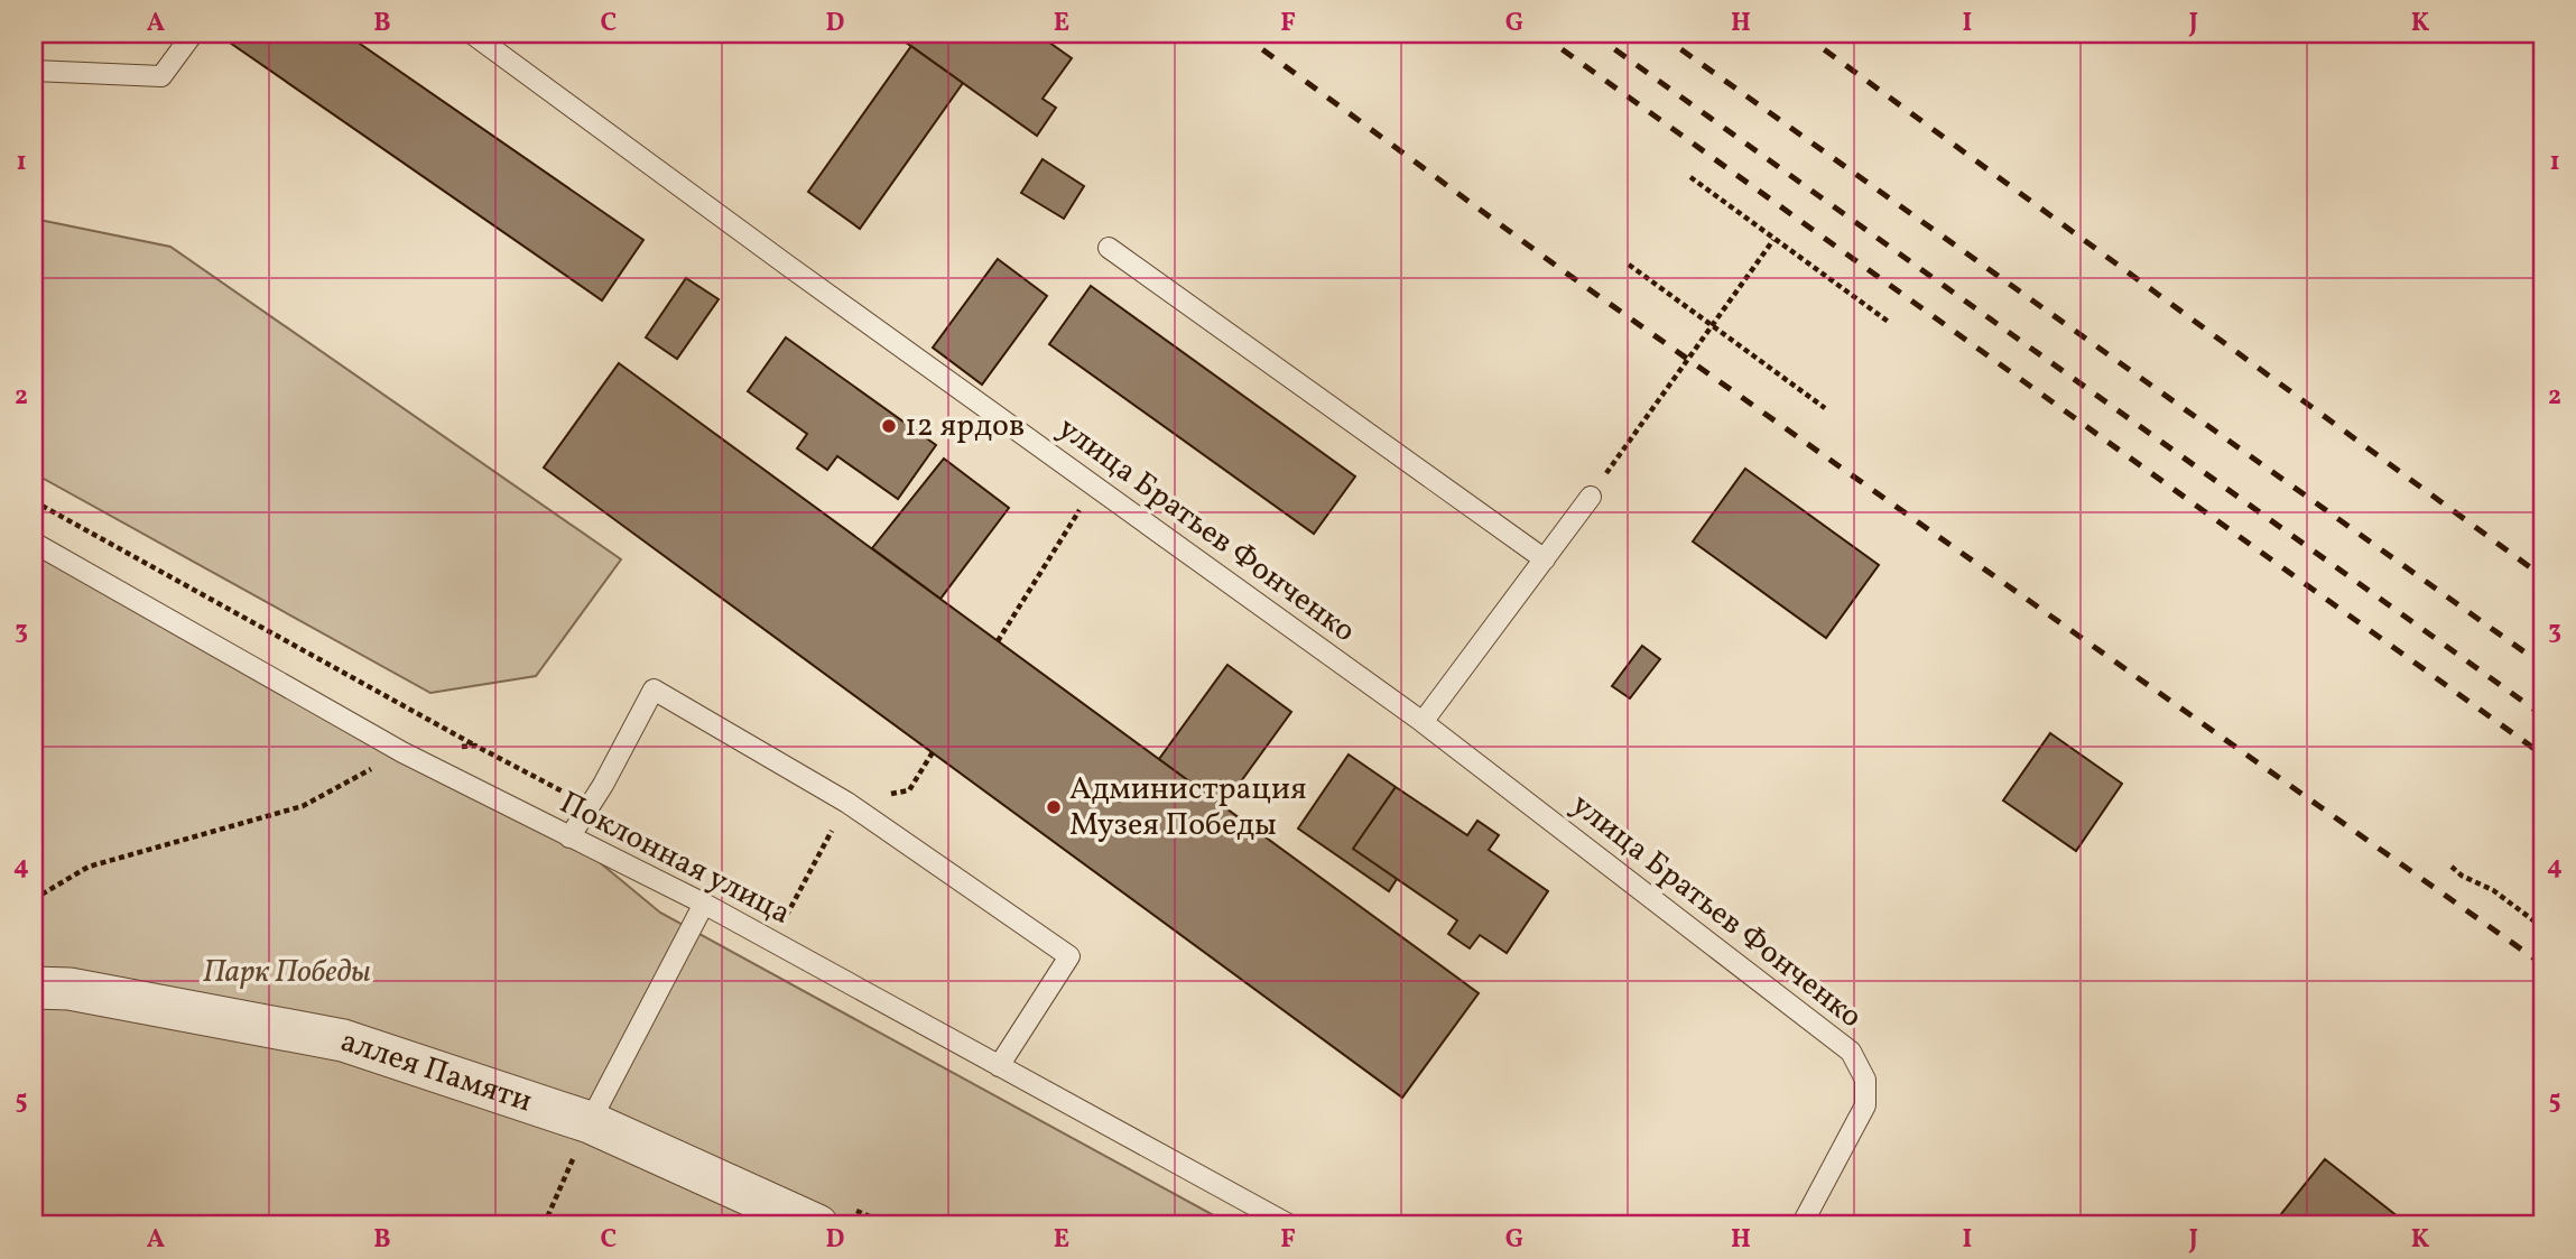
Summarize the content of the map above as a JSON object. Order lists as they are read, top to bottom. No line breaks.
{"streets":{"street":["аллея Памяти"],"lane":["улица Братьев Фонченко","Поклонная улица"]},"parks":["Парк Победы"],"places":["12 ярдов","Администрация Музея Победы"],"grid":{"columns":["A","B","C","D","E","F","G","H","I","J","K"],"rows":["1","2","3","4","5"]}}
